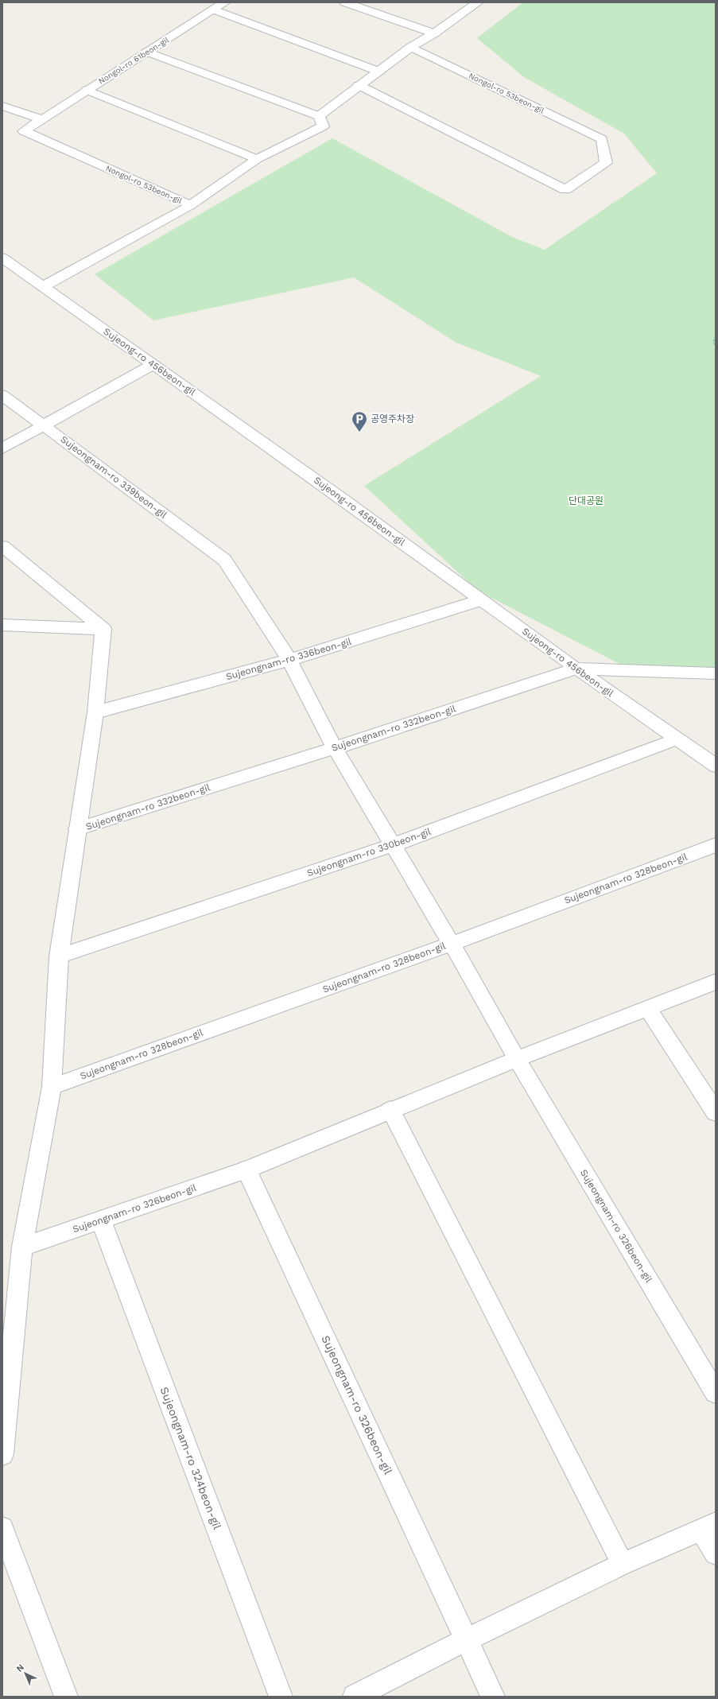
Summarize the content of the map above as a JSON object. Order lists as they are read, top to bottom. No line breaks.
{"streets":{"street":["Nongol-ro 61beon-gil","Nongol-ro 53beon-gil","Sujeong-ro 456beon-gil","Sujeongnam-ro 339beon-gil","Sujeongnam-ro 336beon-gil","Sujeongnam-ro 332beon-gil","Sujeongnam-ro 330beon-gil","Sujeongnam-ro 328beon-gil","Sujeongnam-ro 326beon-gil","Sujeongnam-ro 324beon-gil"]},"crossings":[["Nongol-ro 61beon-gil","Nongol-ro 53beon-gil"],["Sujeong-ro 456beon-gil","Sujeongnam-ro 336beon-gil"],["Sujeong-ro 456beon-gil","Sujeongnam-ro 332beon-gil"],["Sujeong-ro 456beon-gil","Sujeongnam-ro 330beon-gil"],["Sujeongnam-ro 339beon-gil","Sujeongnam-ro 336beon-gil"],["Sujeongnam-ro 326beon-gil","Sujeongnam-ro 324beon-gil"]],"parks":["단대공원"],"places":{"parking":["공영주차장"]},"north":"top left"}
